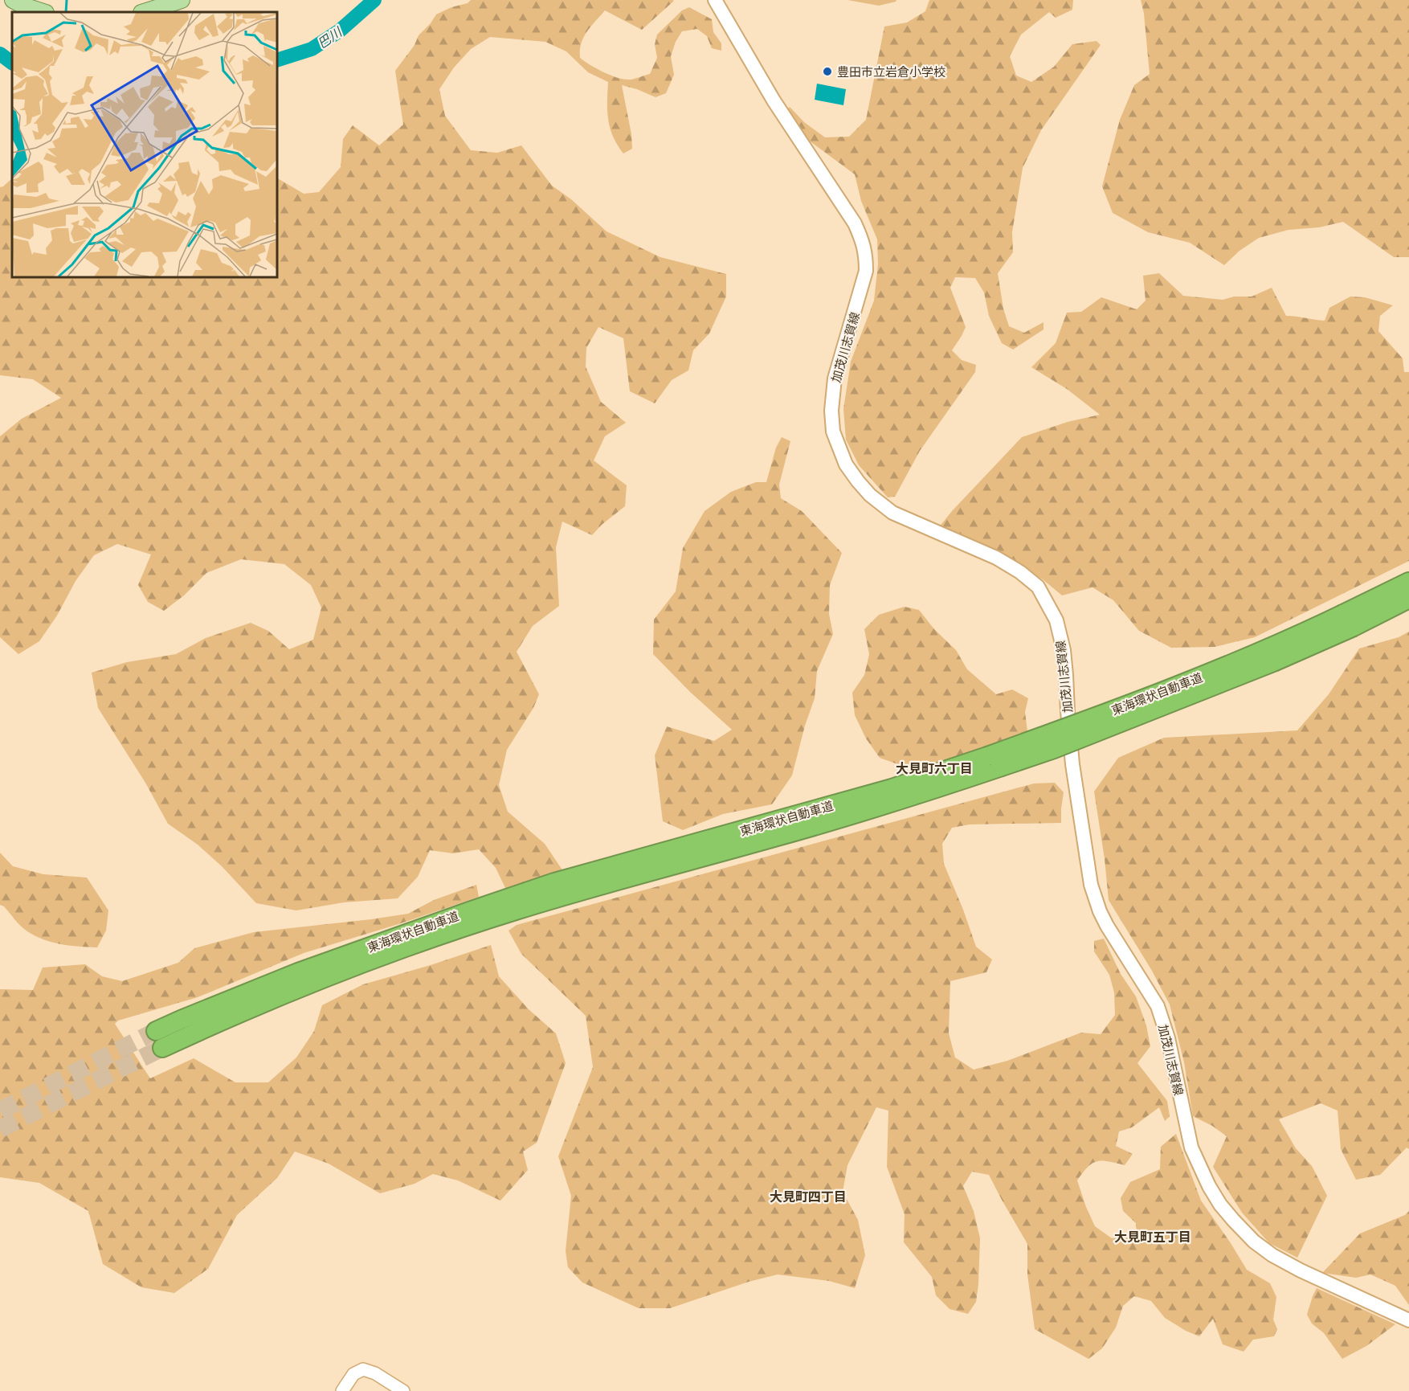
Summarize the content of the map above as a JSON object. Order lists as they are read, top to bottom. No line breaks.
{"streets":{"highway":["東海環状自動車道"],"main road":["加茂川志賀線"]},"districts":["大見町六丁目","大見町四丁目","大見町五丁目"],"water":["巴川"],"places":["豊田市立岩倉小学校"]}
